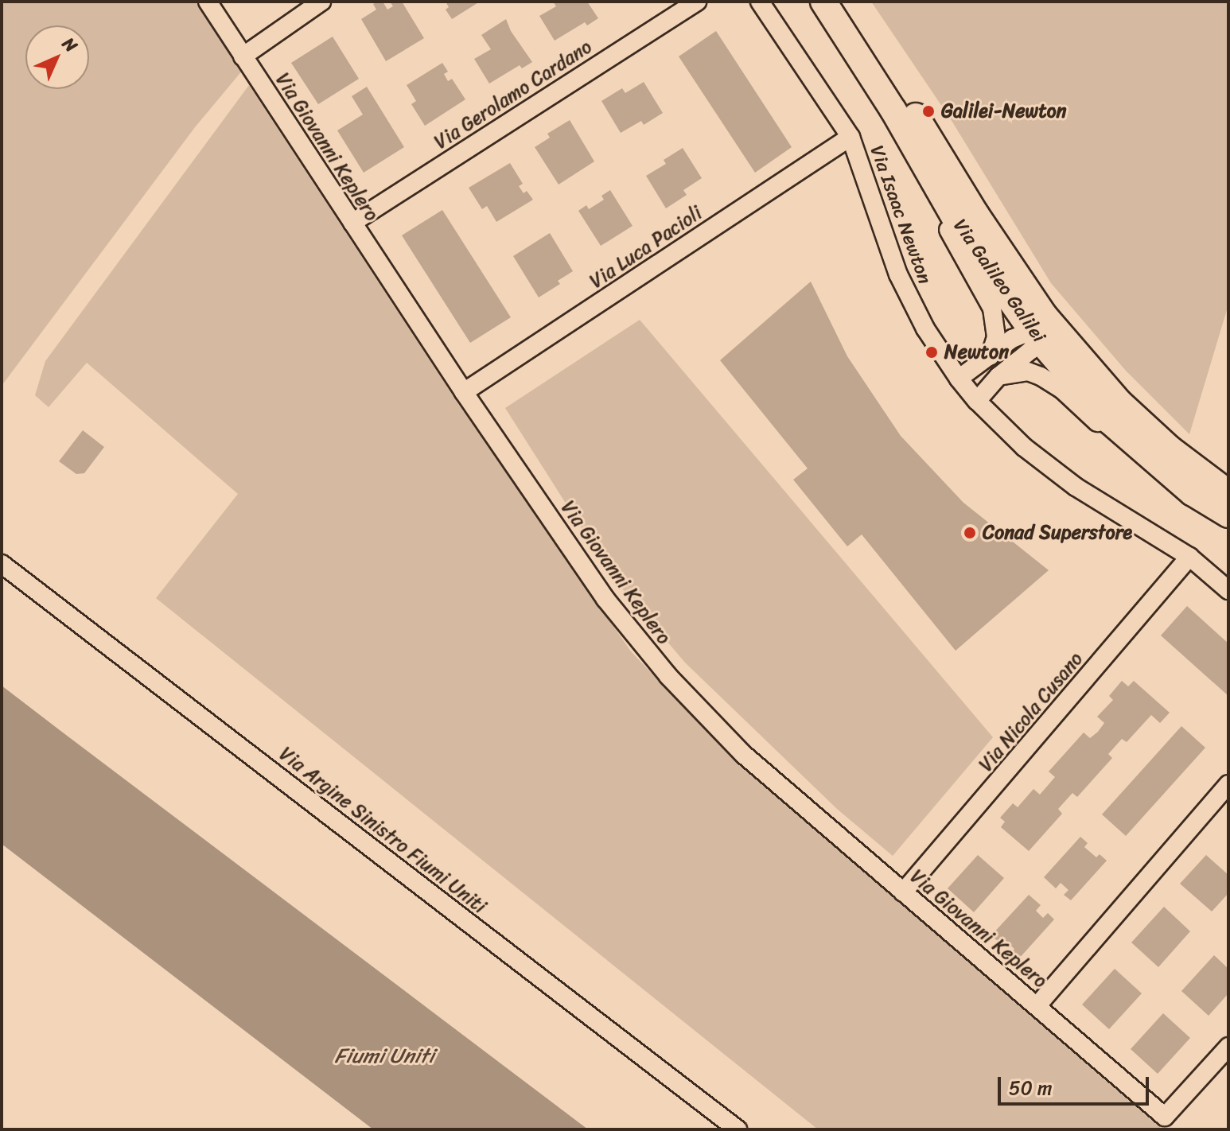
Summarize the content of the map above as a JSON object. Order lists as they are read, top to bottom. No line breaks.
{"streets":{"main road":["Via Galileo Galilei"],"street":["Via Gerolamo Cardano","Via Giovanni Keplero","Via Isaac Newton","Via Luca Pacioli","Via Nicola Cusano","Via Argine Sinistro Fiumi Uniti"]},"crossings":[["Via Gerolamo Cardano","Via Giovanni Keplero"],["Via Giovanni Keplero","Via Luca Pacioli"],["Via Giovanni Keplero","Via Nicola Cusano"],["Via Isaac Newton","Via Luca Pacioli"],["Via Isaac Newton","Via Nicola Cusano"]],"water":["Fiumi Uniti"],"places":["Galilei-Newton","Newton","Conad Superstore"],"scale_bar":"50 m","north":"top right"}
